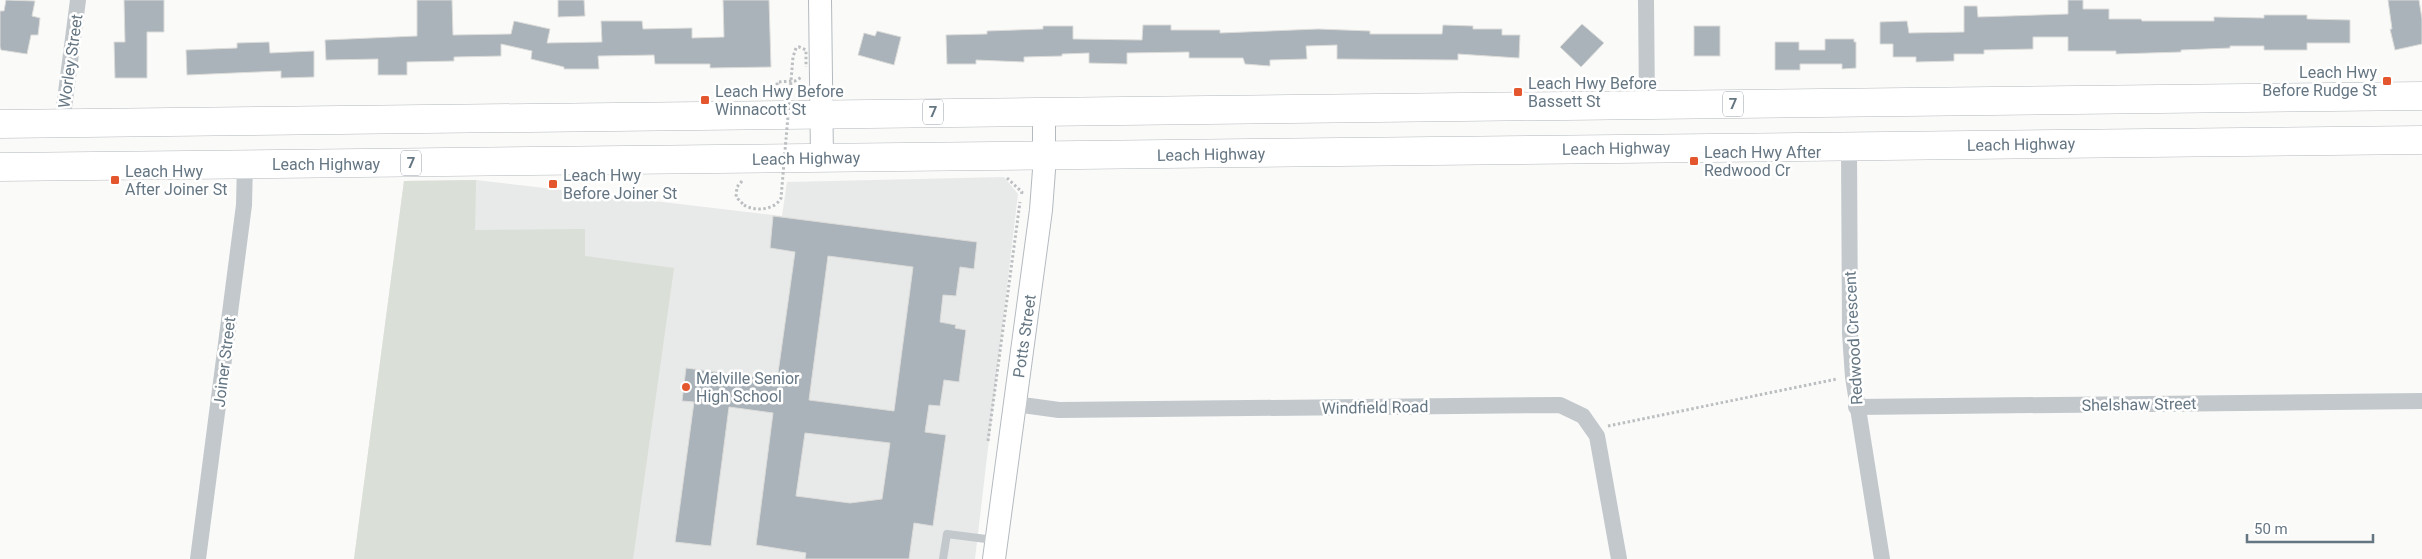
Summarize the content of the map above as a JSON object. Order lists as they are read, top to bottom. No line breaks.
{"streets":{"highway":["7","Leach Highway"],"street":["Worley Street","Potts Street","Redwood Crescent","Joiner Street","Shelshaw Street","Windfield Road"]},"crossings":[["Worley Street","7"],["7","Potts Street"],["Leach Highway","Potts Street"],["Leach Highway","Redwood Crescent"],["Leach Highway","Joiner Street"],["Potts Street","Windfield Road"],["Redwood Crescent","Shelshaw Street"]],"places":{"transit":["Leach Hwy Before Rudge St","Leach Hwy Before Bassett St","Leach Hwy Before Winnacott St","Leach Hwy After Redwood Cr","Leach Hwy After Joiner St","Leach Hwy Before Joiner St"],"other":["Melville Senior High School"]},"scale_bar":"50 m"}
